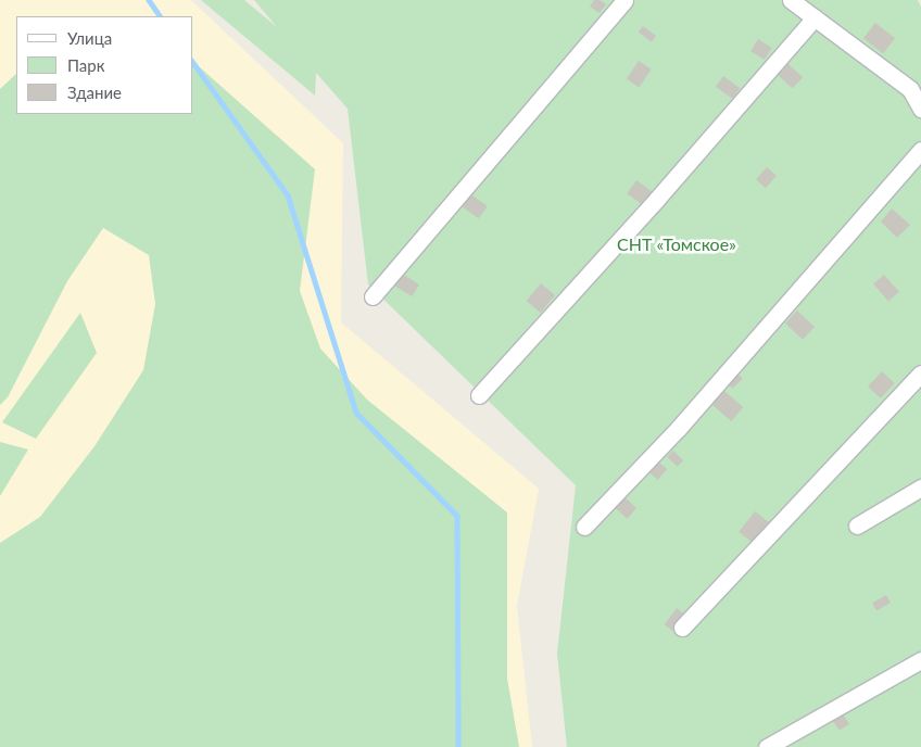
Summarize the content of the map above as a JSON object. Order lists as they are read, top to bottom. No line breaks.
{"parks":["СНТ «Томское»"],"legend":["Улица","Парк","Здание"]}
